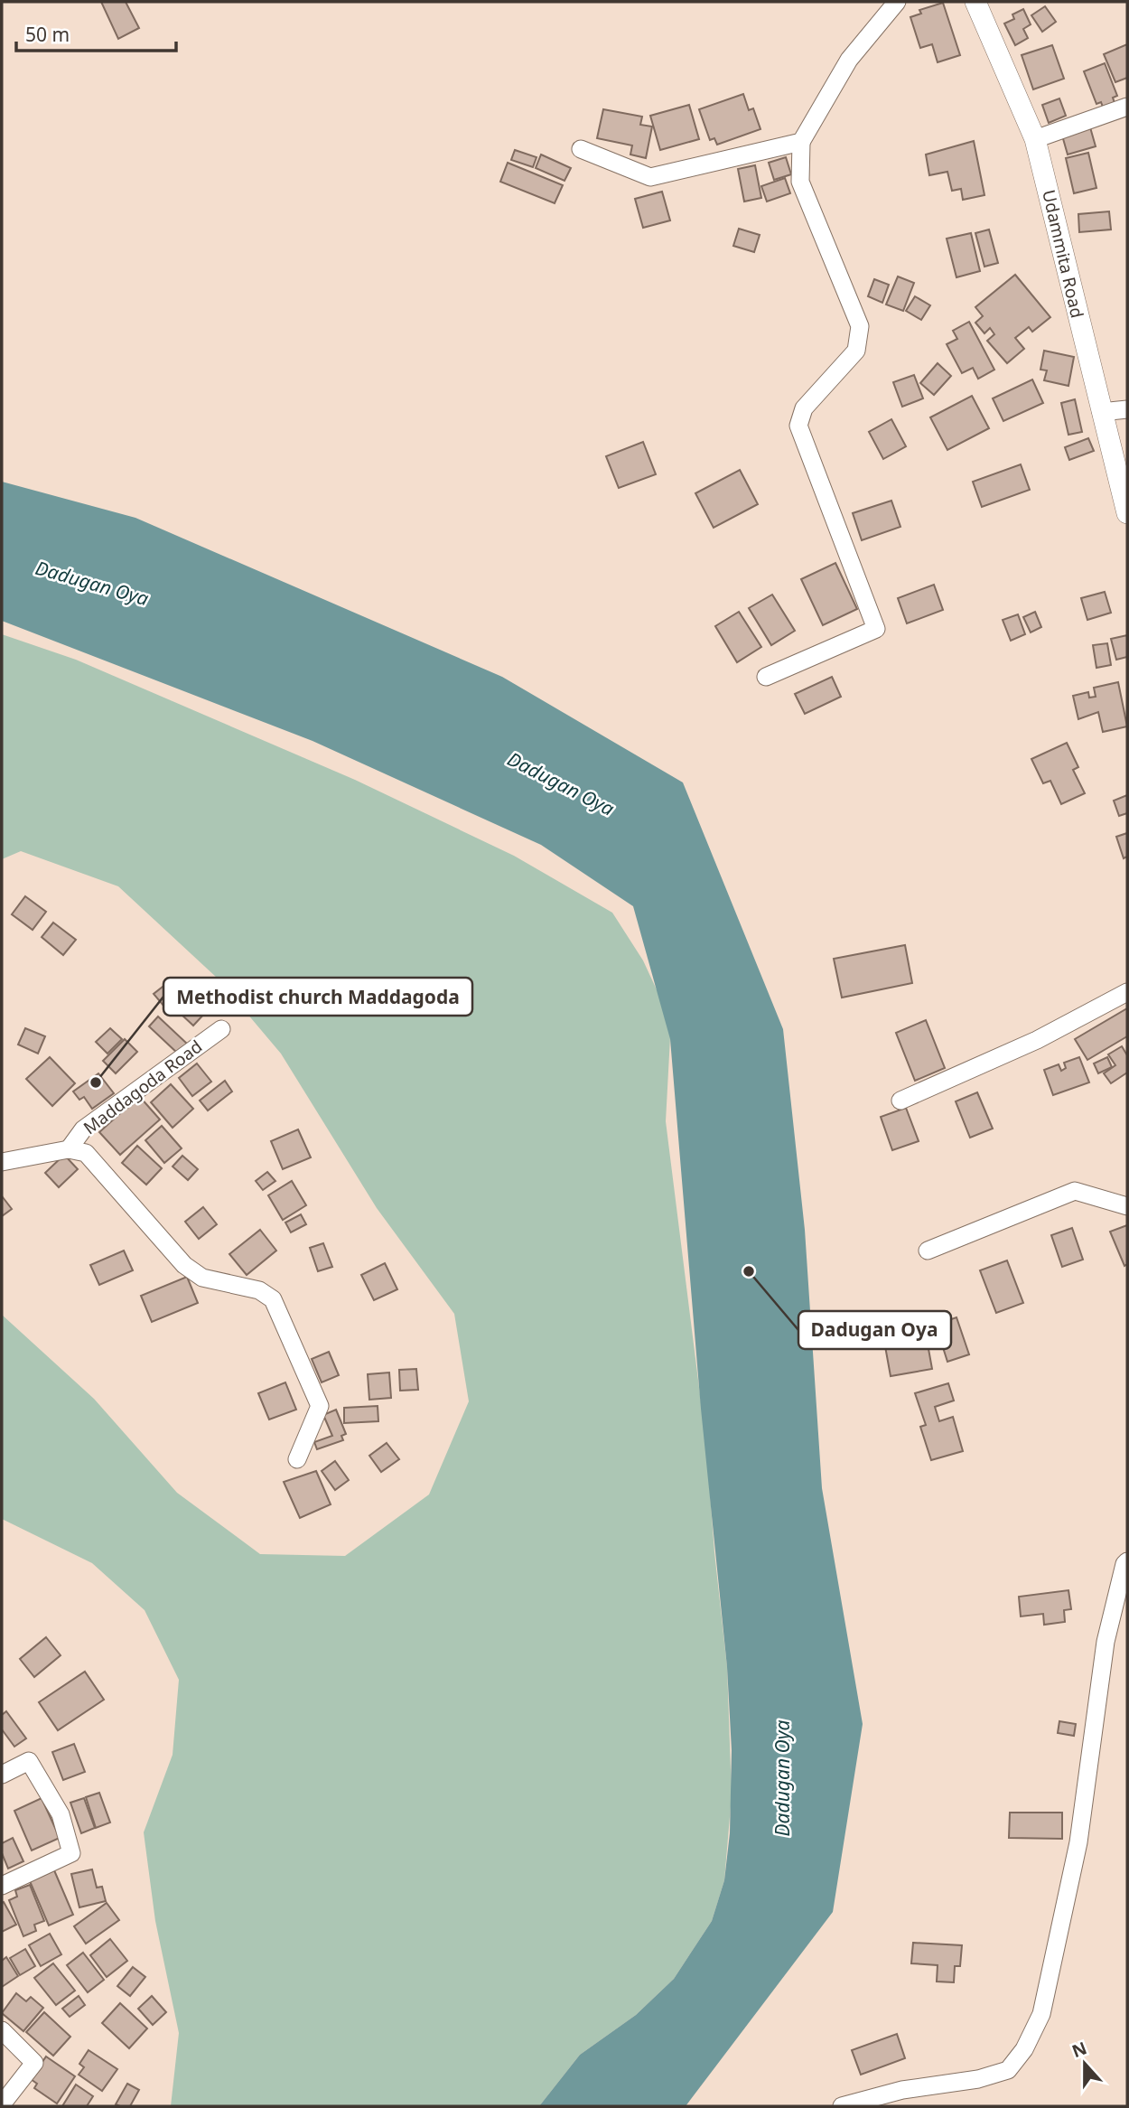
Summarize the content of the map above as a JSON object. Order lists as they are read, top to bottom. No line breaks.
{"streets":{"street":["Udammita Road","Maddagoda Road"]},"water":["Dadugan Oya"],"places":["Methodist church Maddagoda","Dadugan Oya"],"scale_bar":"50 m","north":"top"}
